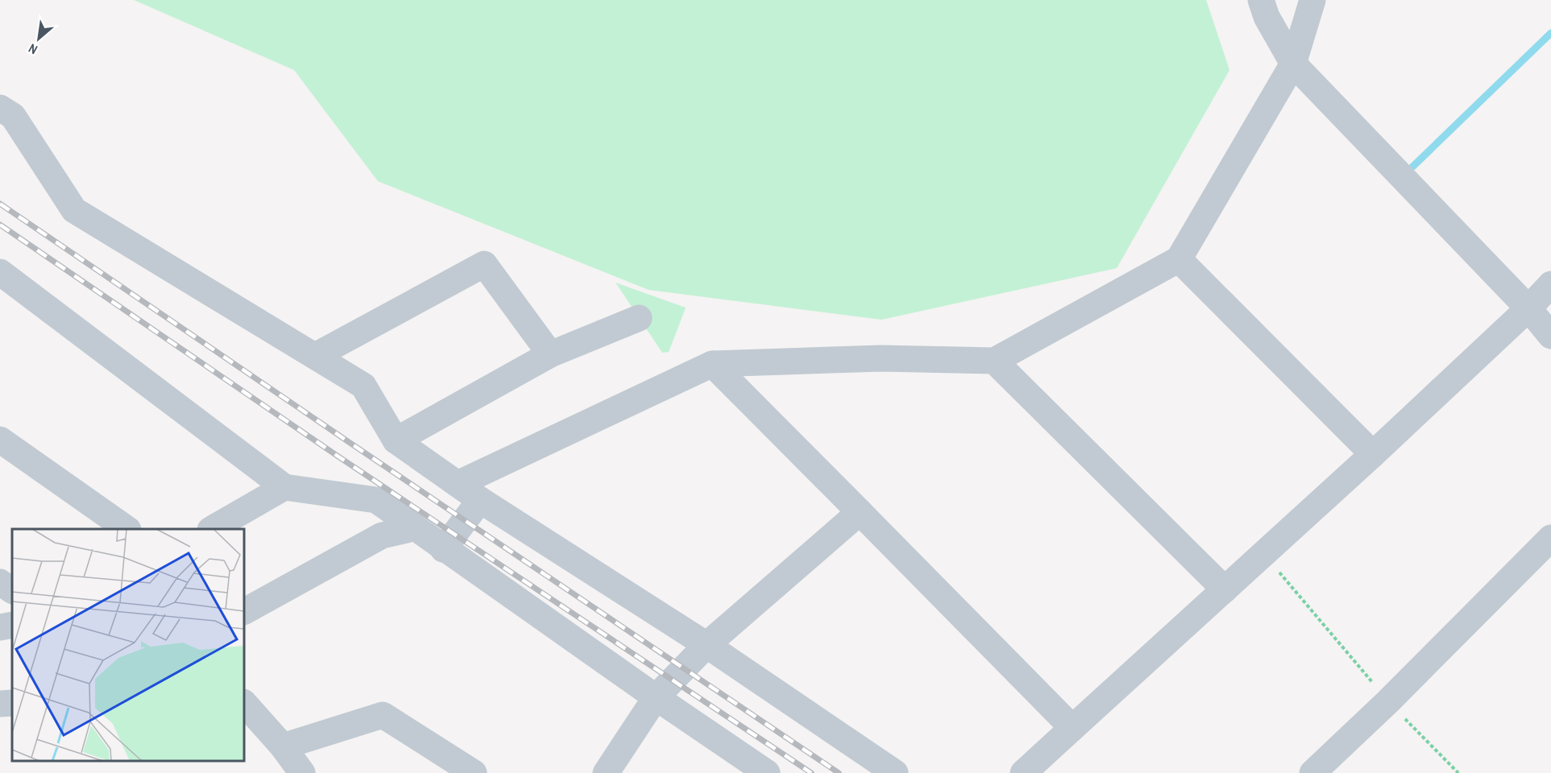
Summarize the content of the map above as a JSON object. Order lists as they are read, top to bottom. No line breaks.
{"north":"bottom left"}
